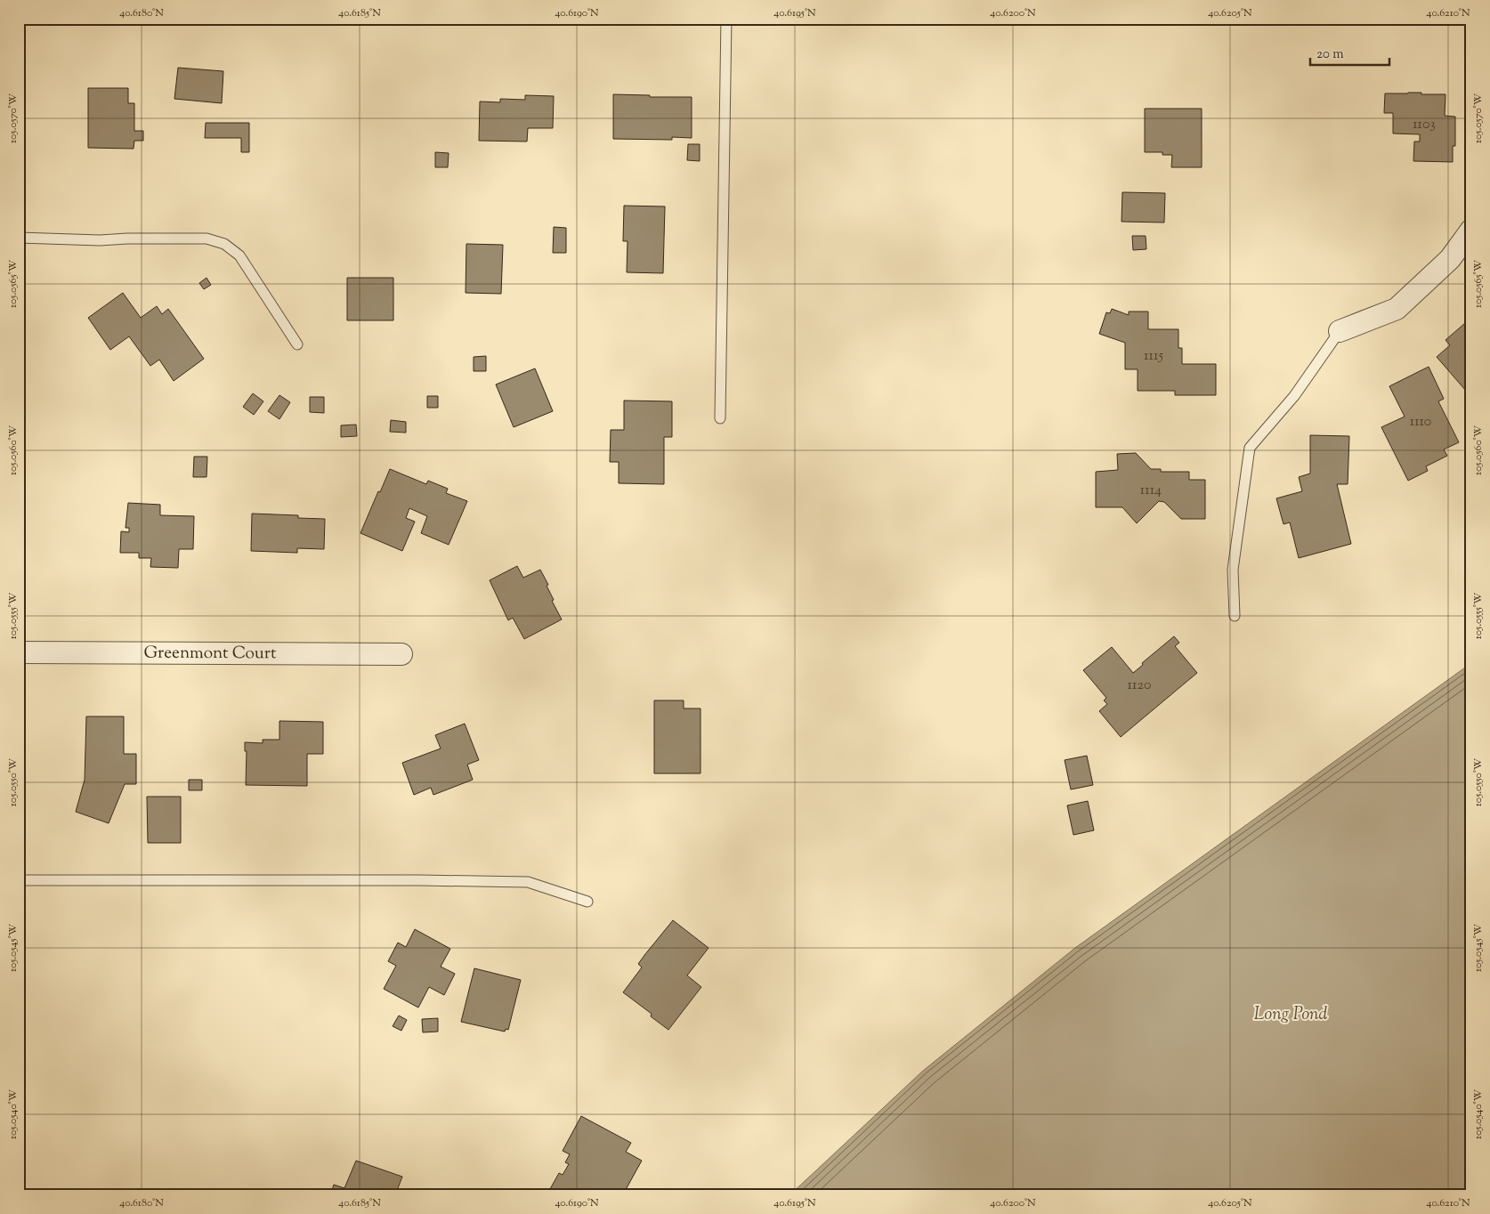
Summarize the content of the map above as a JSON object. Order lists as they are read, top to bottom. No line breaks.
{"streets":{"street":["Greenmont Court"]},"water":["Long Pond"],"house_numbers":["1103","1115","1110","1114","1120"],"scale_bar":"20 m","coordinates":["40.6180°N","40.6185°N","40.6190°N","40.6195°N","40.6200°N","40.6205°N","40.6210°N","105.0570°W","105.0565°W","105.0560°W","105.0555°W","105.0550°W","105.0545°W","105.0540°W"]}
